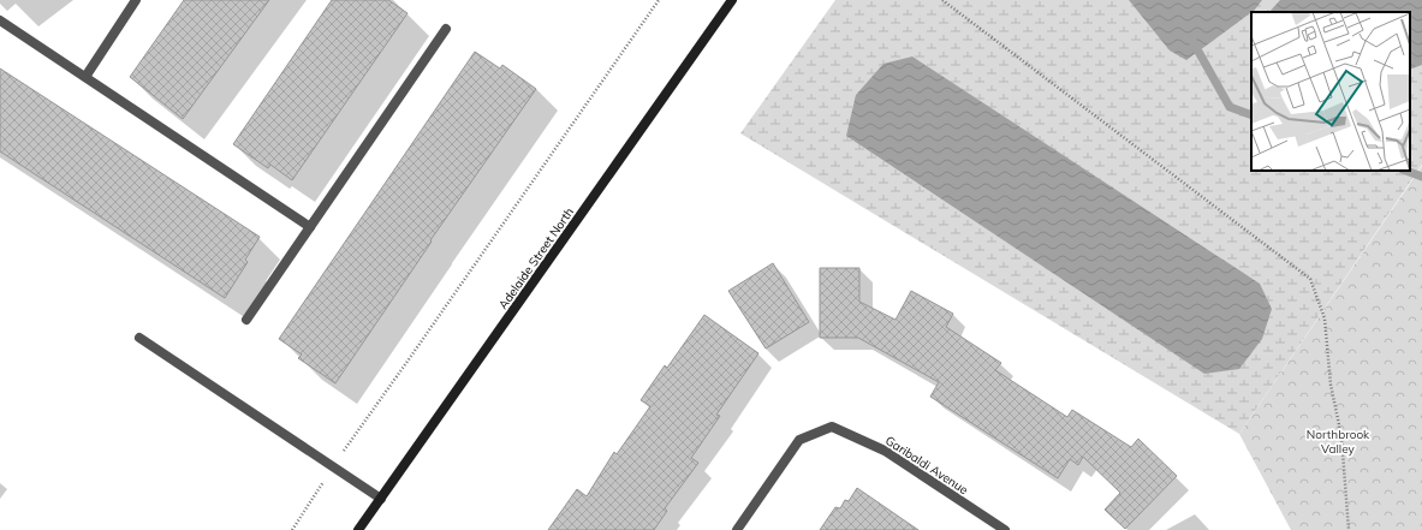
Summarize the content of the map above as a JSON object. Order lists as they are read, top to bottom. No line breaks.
{"streets":{"main road":["Adelaide Street North"],"street":["Garibaldi Avenue"]},"parks":["Northbrook Valley"]}
